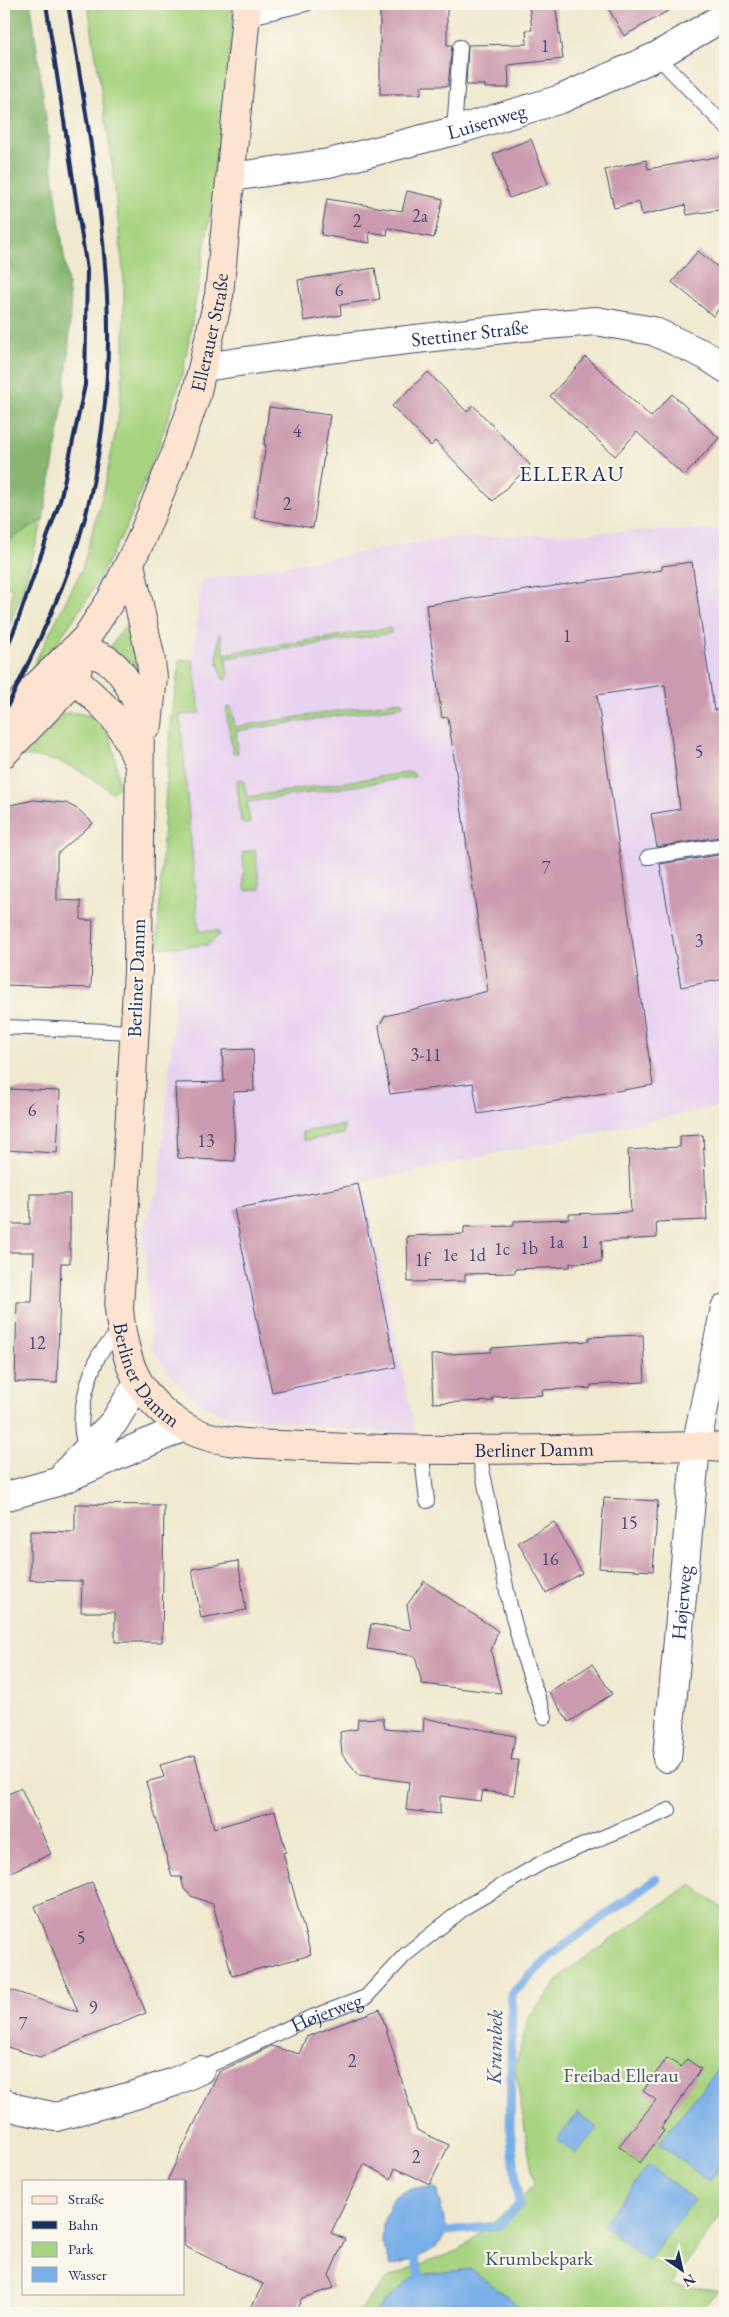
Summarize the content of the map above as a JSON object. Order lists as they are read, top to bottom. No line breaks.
{"streets":{"main road":["Ellerauer Straße","Berliner Damm"],"street":["Luisenweg","Stettiner Straße","Højerweg"]},"crossings":[["Luisenweg","Ellerauer Straße"],["Ellerauer Straße","Stettiner Straße"],["Ellerauer Straße","Berliner Damm"],["Berliner Damm","Højerweg"]],"districts":["ELLERAU"],"water":["Krumbek"],"parks":["Freibad Ellerau","Krumbekpark"],"house_numbers":["1","2a","2","6","4","2","1","5","7","3","3-11","6","13","1a","1","1b","1c","1e","1d","1f","12","15","16","5","9","7","2","2"],"legend":["Straße","Bahn","Park","Wasser"],"north":"bottom right"}
